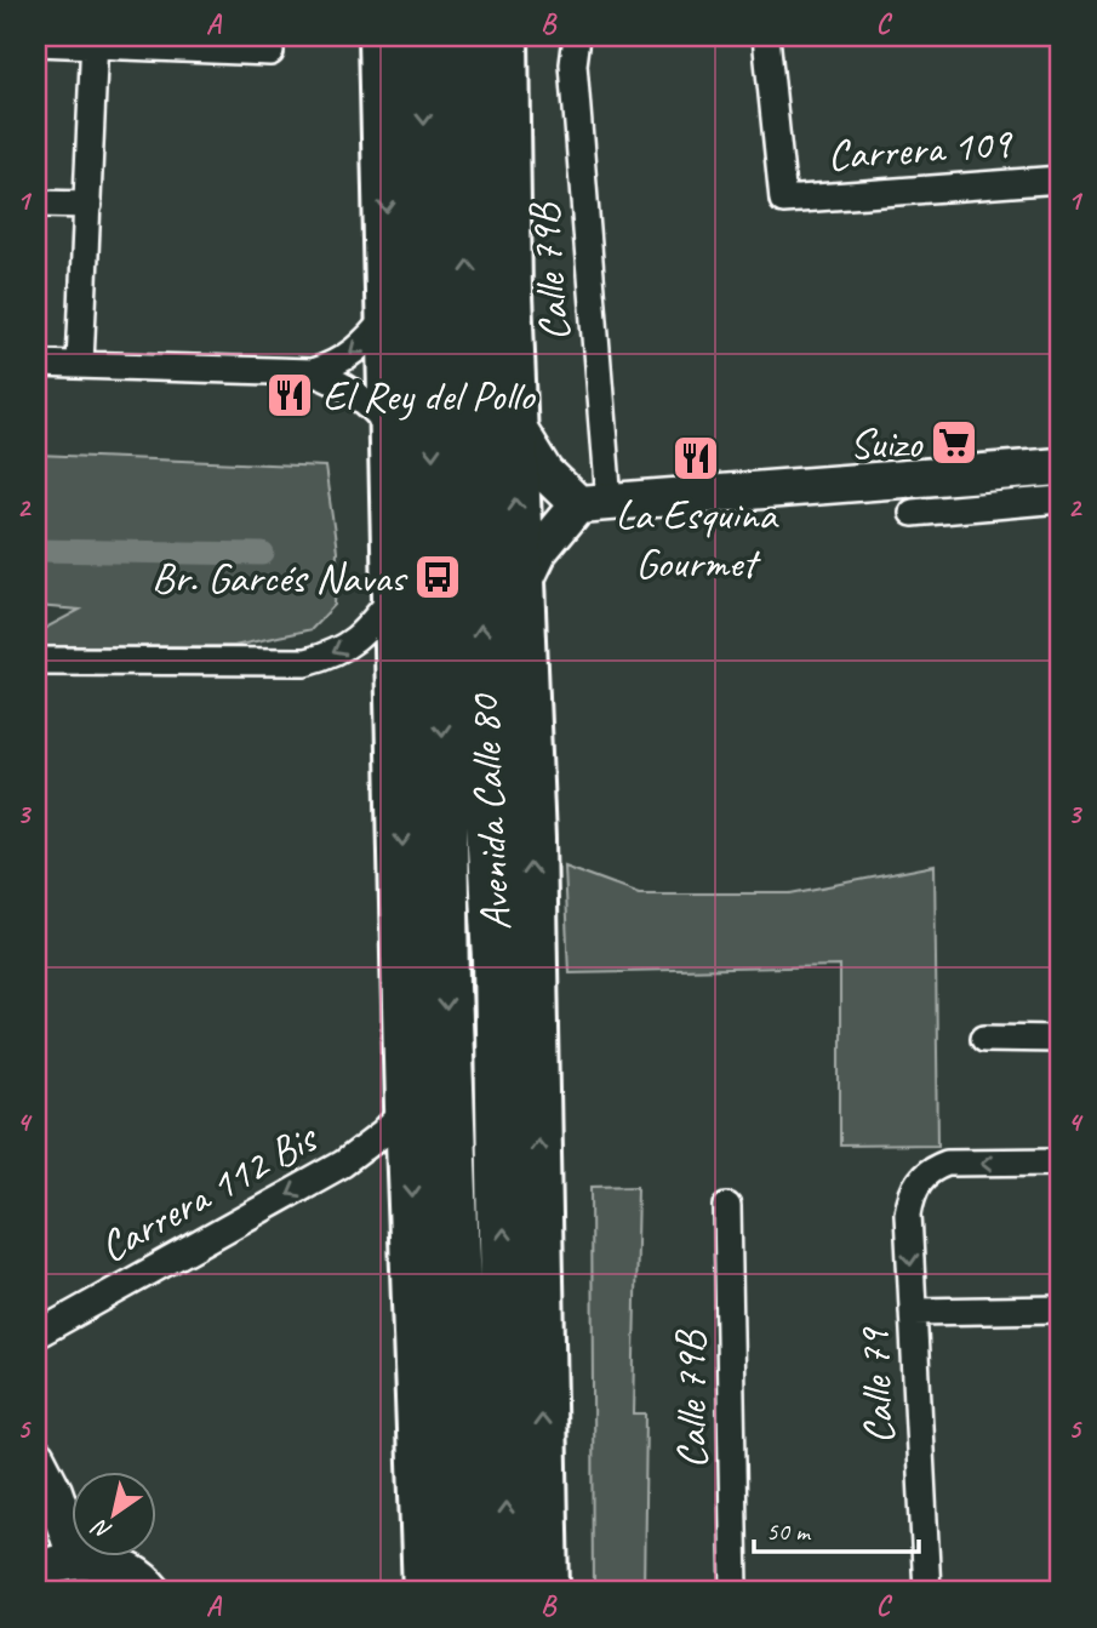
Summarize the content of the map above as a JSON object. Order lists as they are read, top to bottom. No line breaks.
{"streets":{"highway":["Avenida Calle 80"],"street":["Carrera 109","Calle 79B","Carrera 112 Bis","Calle 79"]},"crossings":[["Avenida Calle 80","Carrera 112 Bis"]],"one_way":["Carrera 112 Bis"],"places":{"restaurant":["El Rey del Pollo","La Esquina Gourmet"],"supermarket":["Suizo"],"bus stop":["Br. Garcés Navas"]},"scale_bar":"50 m","north":"bottom left","grid":{"columns":["A","B","C"],"rows":["1","2","3","4","5"]}}
